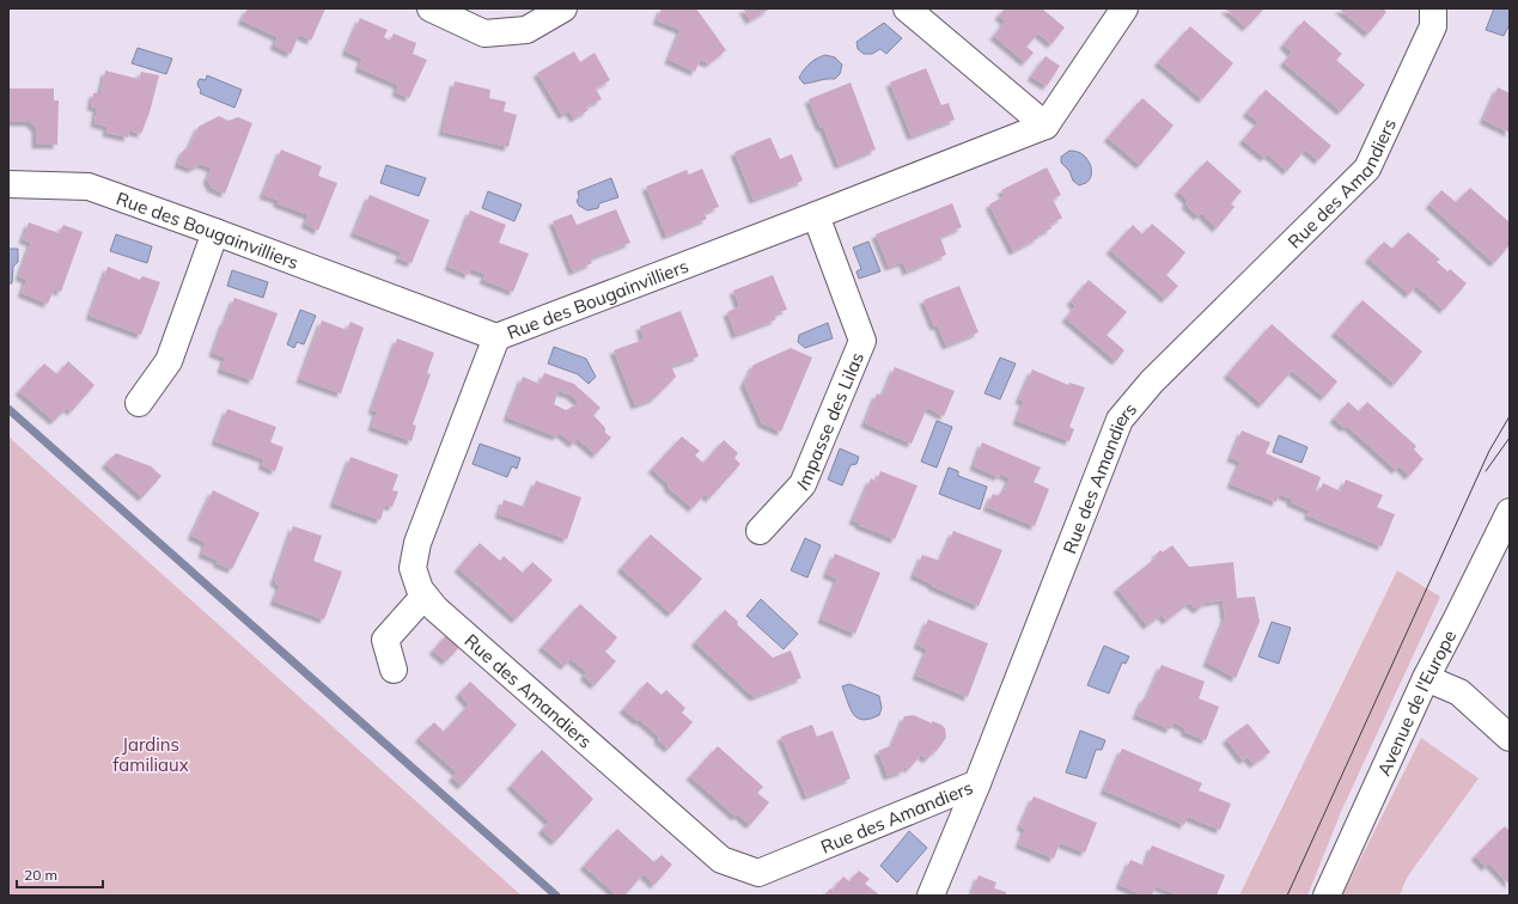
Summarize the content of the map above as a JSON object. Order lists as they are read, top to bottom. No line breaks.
{"streets":{"street":["Rue des Amandiers","Rue des Bougainvilliers","Impasse des Lilas","Avenue de l'Europe"]},"crossings":[["Rue des Amandiers","Rue des Bougainvilliers"],["Rue des Bougainvilliers","Impasse des Lilas"]],"parks":["Jardins familiaux"],"scale_bar":"20 m"}
